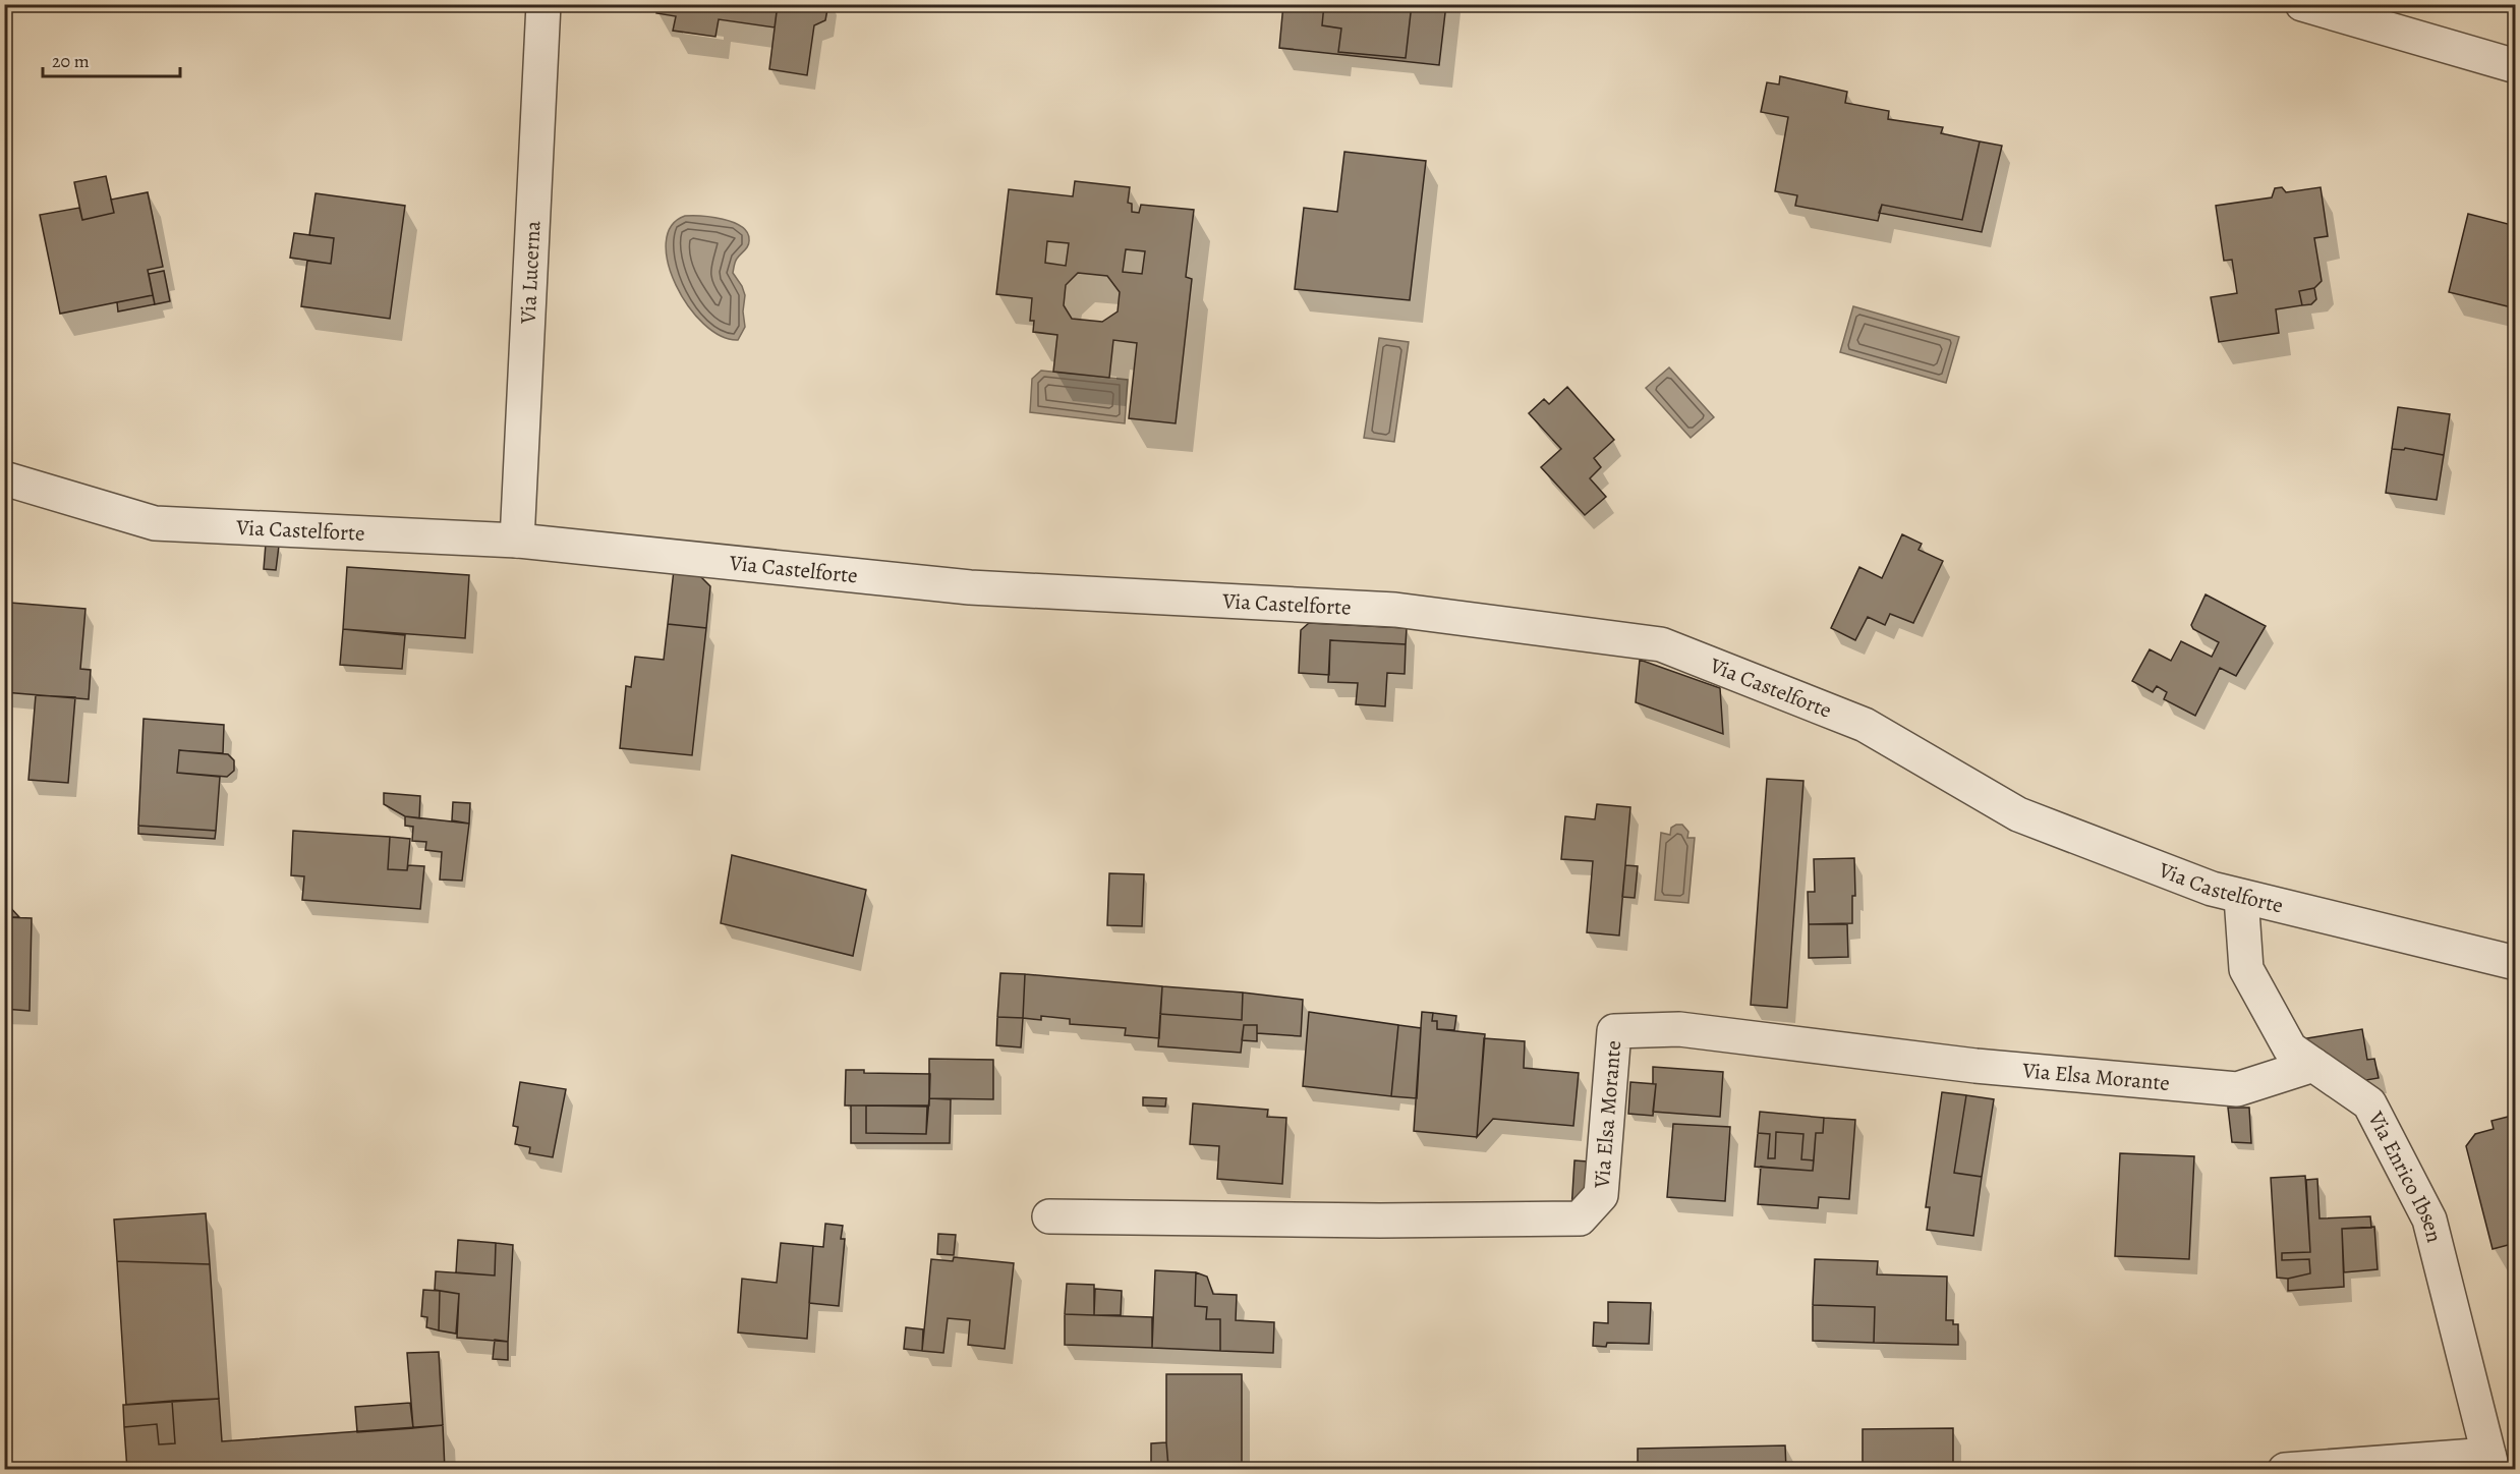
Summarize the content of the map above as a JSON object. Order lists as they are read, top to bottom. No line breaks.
{"streets":{"street":["Via Lucerna","Via Castelforte","Via Elsa Morante","Via Enrico Ibsen"]},"crossings":[["Via Lucerna","Via Castelforte"],["Via Castelforte","Via Enrico Ibsen"],["Via Elsa Morante","Via Enrico Ibsen"]],"scale_bar":"20 m"}
